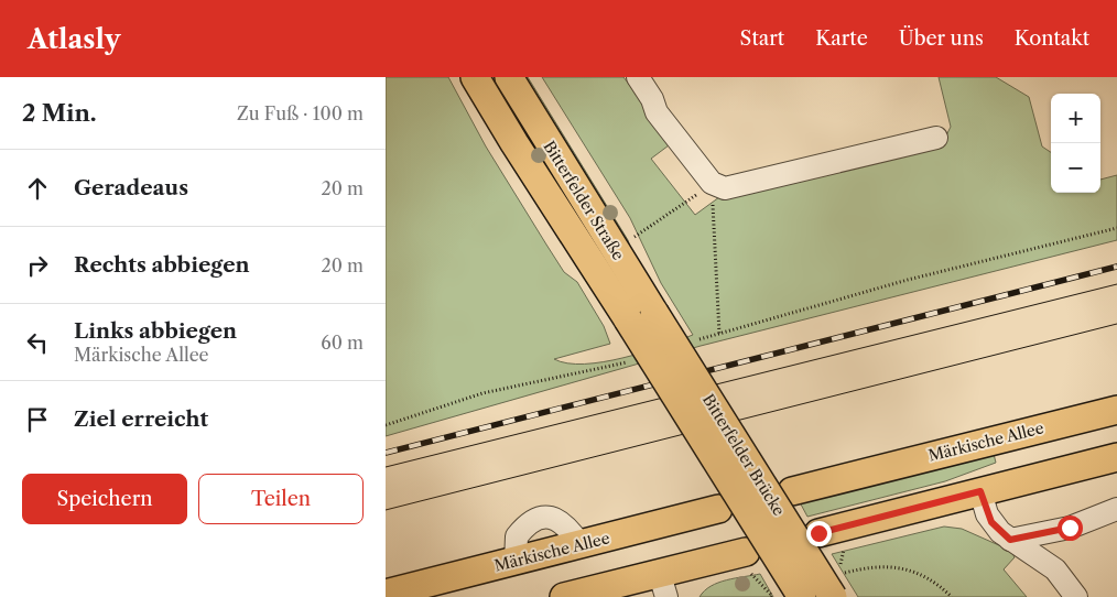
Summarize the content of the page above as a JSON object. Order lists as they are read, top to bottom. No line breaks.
{"streets":{"main road":["Bitterfelder Straße","Märkische Allee","Bitterfelder Brücke"]},"crossings":[["Bitterfelder Straße","Bitterfelder Brücke"]],"page":{"header":"Atlasly","nav":["Start","Karte","Über uns","Kontakt"],"heading":["2 Min.","Zu Fuß · 100 m"],"map_buttons":["+","−"],"list":[["Geradeaus","20 m"],["Rechts abbiegen","20 m"],["Links abbiegen","Märkische Allee","60 m"],"Ziel erreicht"],"buttons":["Speichern","Teilen"]}}
